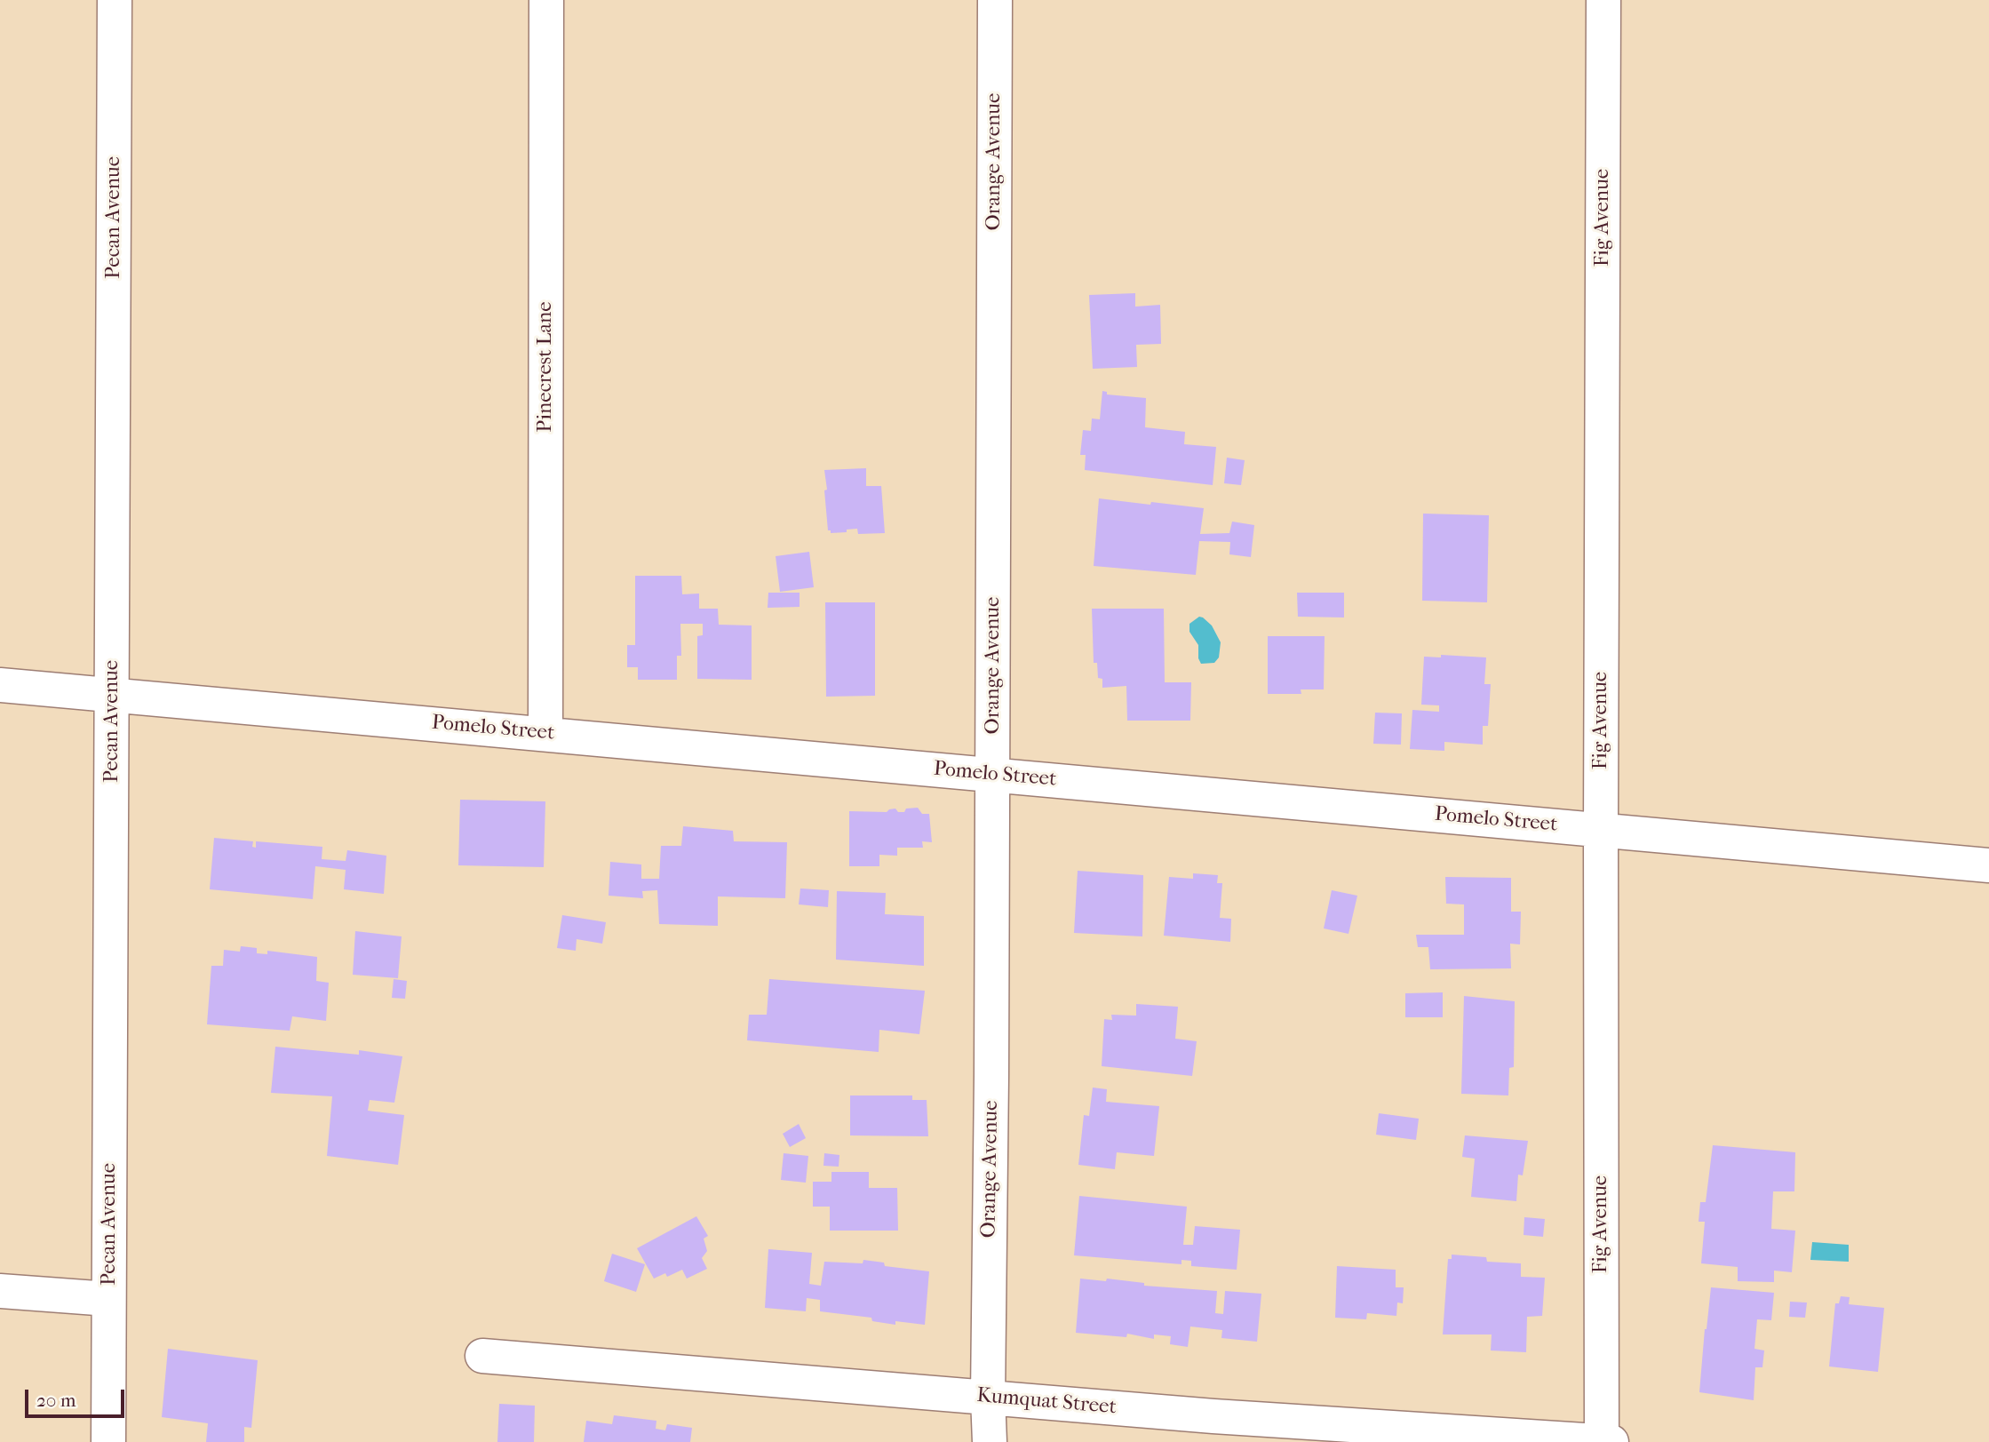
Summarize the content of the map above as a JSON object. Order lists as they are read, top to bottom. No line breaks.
{"streets":{"street":["Orange Avenue","Pecan Avenue","Fig Avenue","Pinecrest Lane","Pomelo Street","Kumquat Street"]},"crossings":[["Orange Avenue","Pomelo Street"],["Orange Avenue","Kumquat Street"],["Pecan Avenue","Pomelo Street"],["Fig Avenue","Pomelo Street"],["Fig Avenue","Kumquat Street"],["Pinecrest Lane","Pomelo Street"]],"scale_bar":"20 m"}
